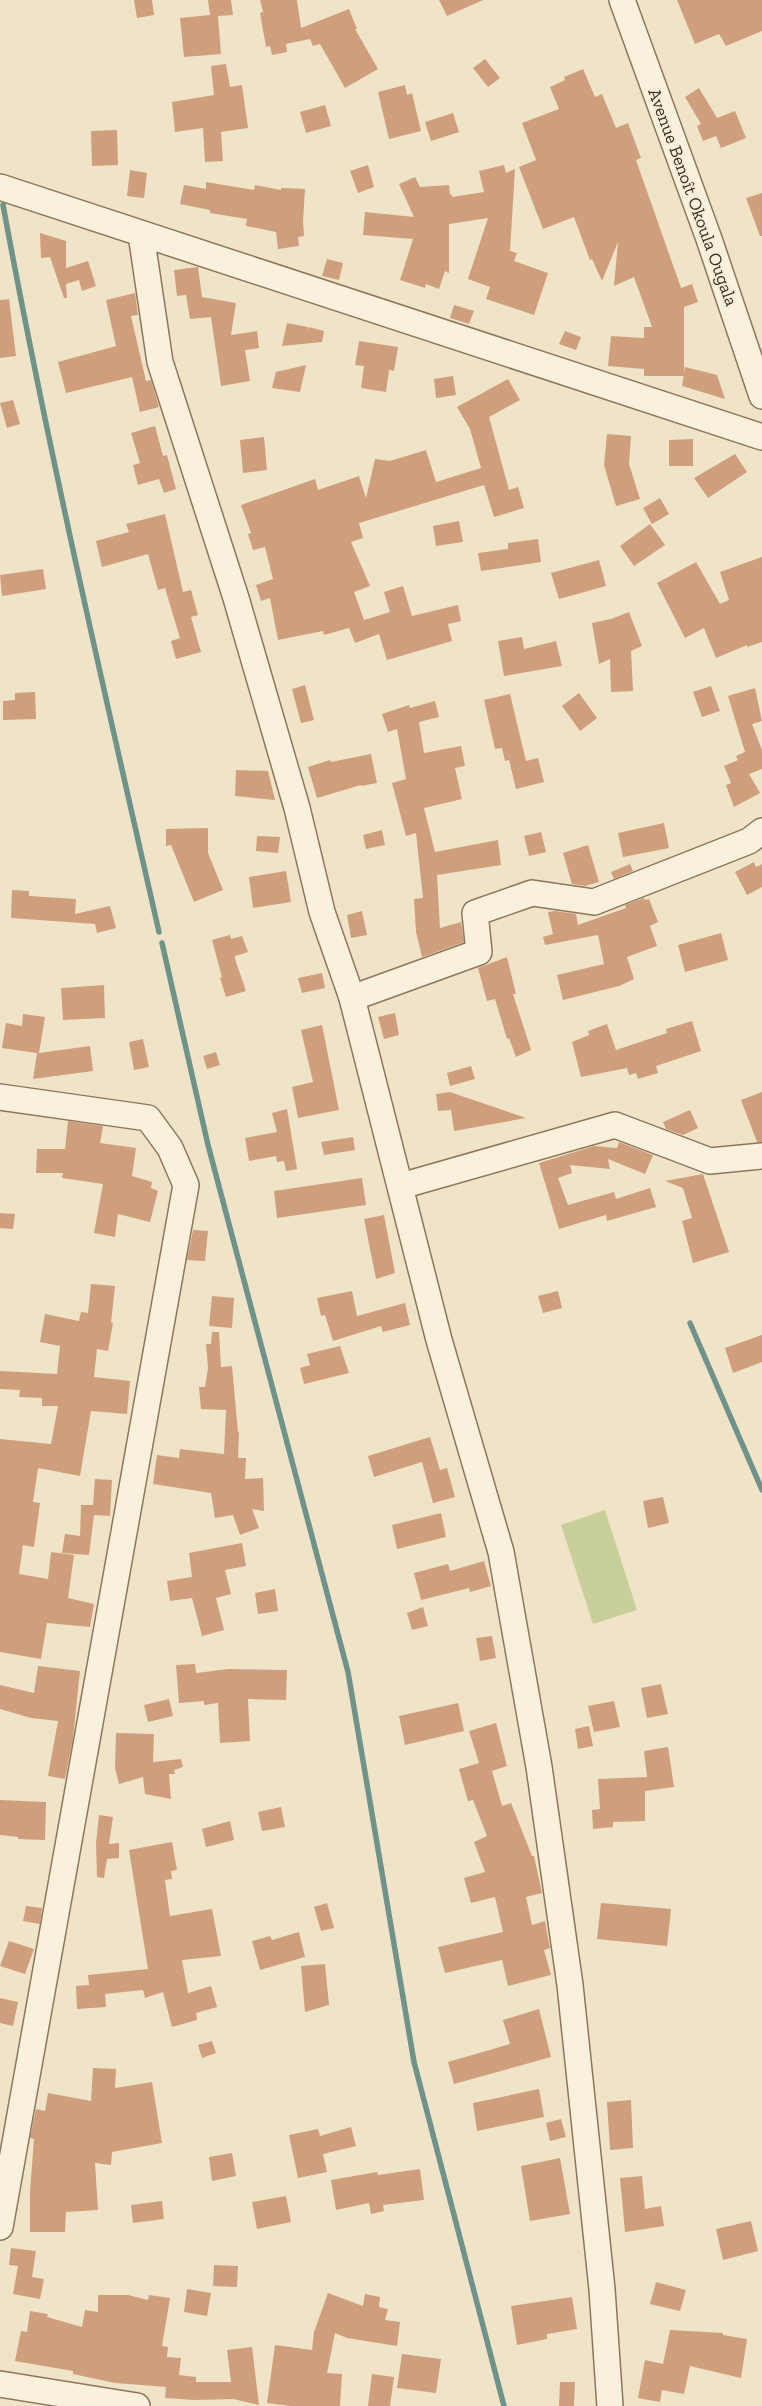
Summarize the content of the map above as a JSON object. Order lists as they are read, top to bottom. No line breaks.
{"streets":{"street":["Avenue Benoît Okoula Ougala"]}}
